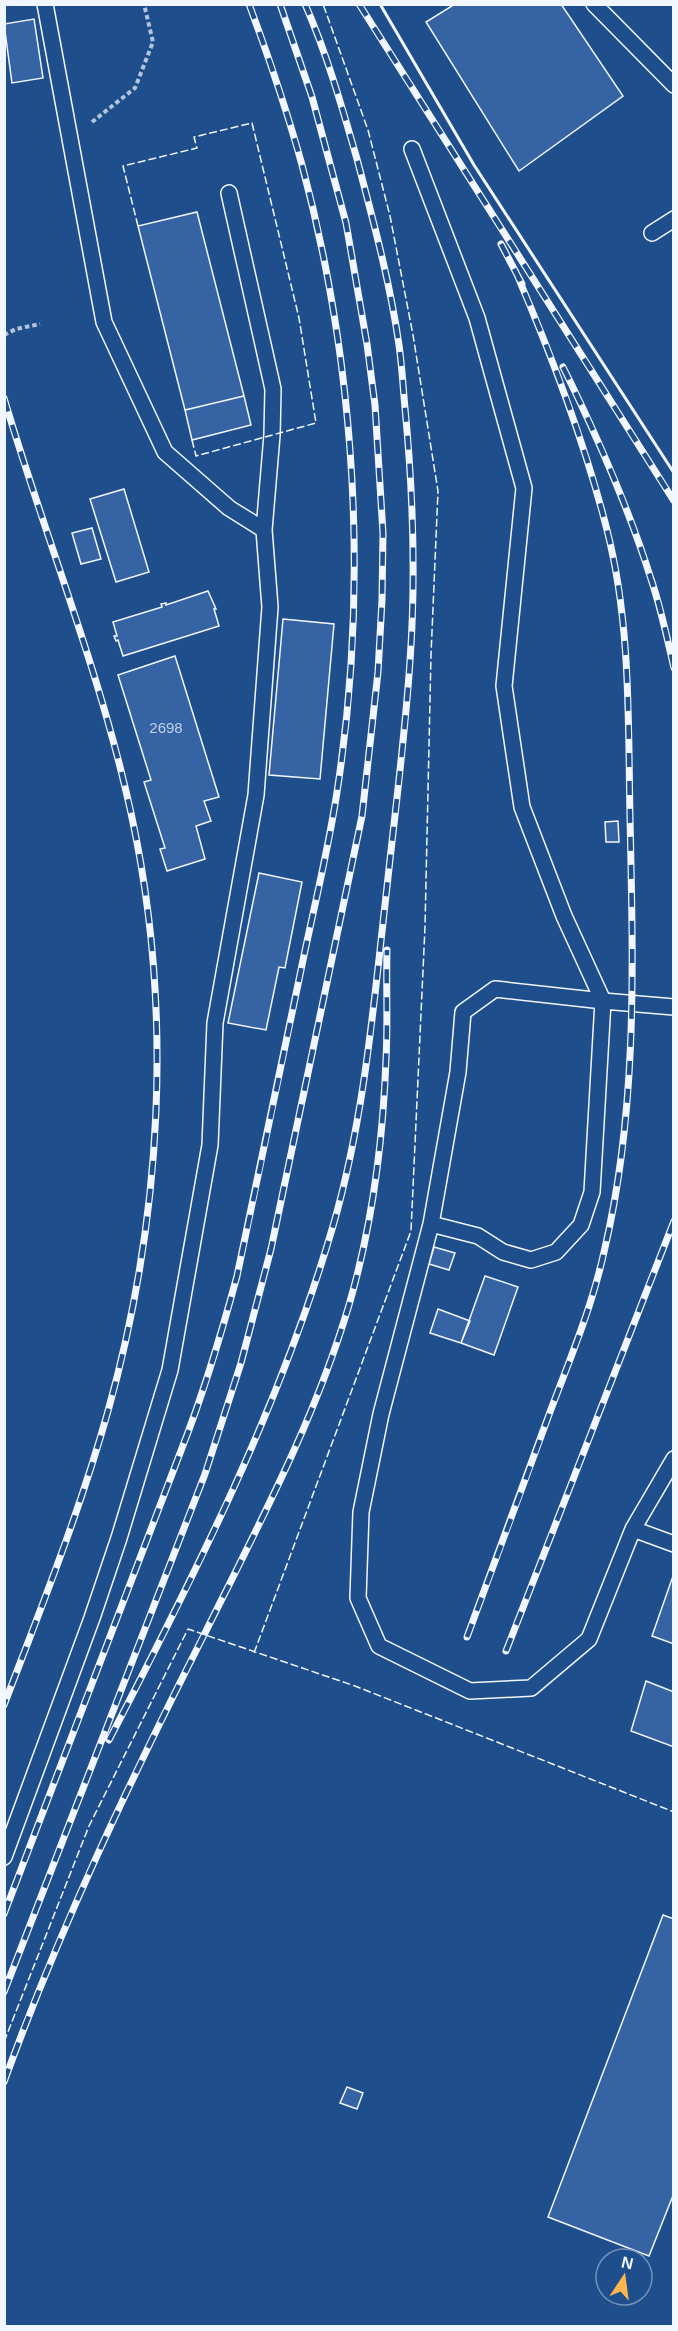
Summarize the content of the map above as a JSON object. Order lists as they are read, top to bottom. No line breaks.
{"house_numbers":["2698"],"north":"top"}
